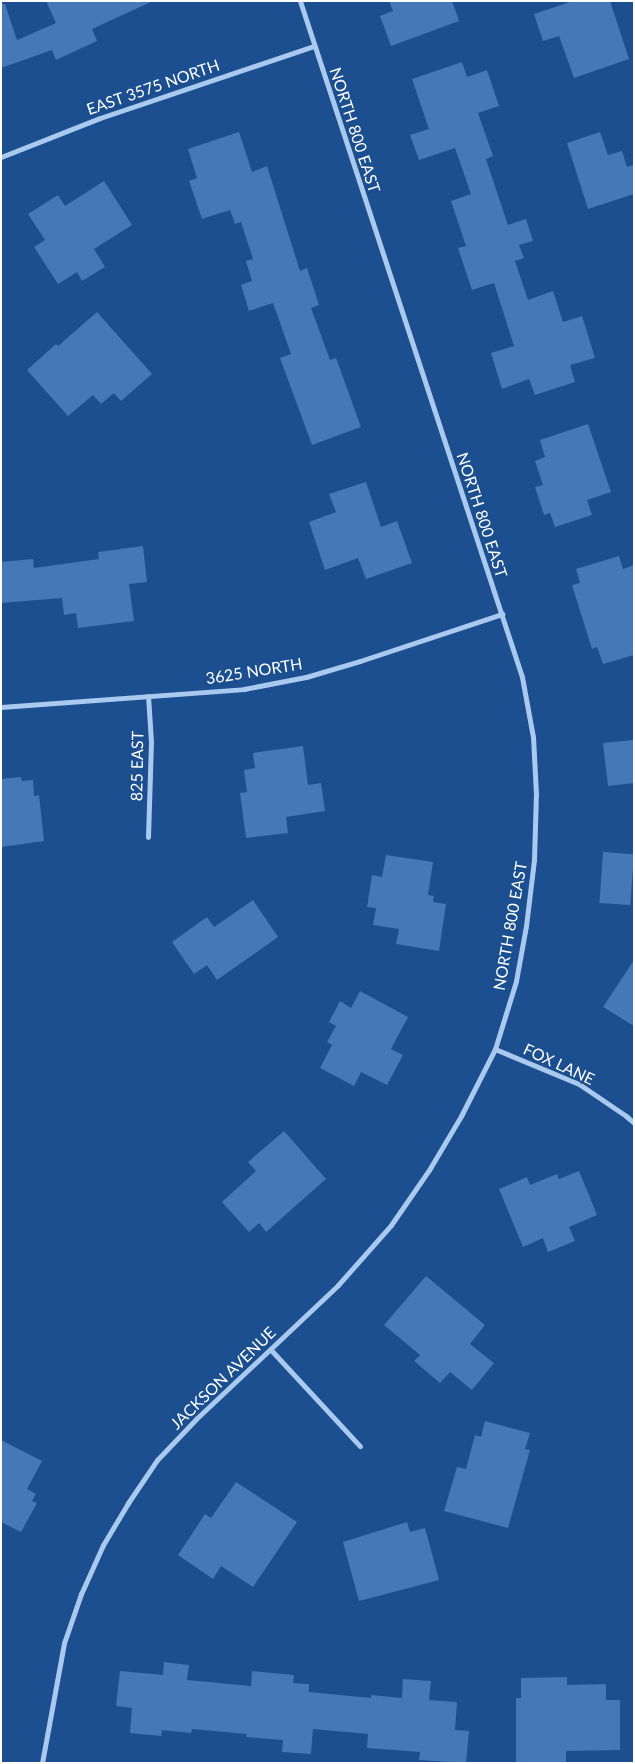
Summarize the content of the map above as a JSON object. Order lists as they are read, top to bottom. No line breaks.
{"streets":{"street":["EAST 3575 NORTH","NORTH 800 EAST","3625 NORTH","825 EAST","FOX LANE","JACKSON AVENUE"]},"crossings":[["EAST 3575 NORTH","NORTH 800 EAST"],["NORTH 800 EAST","3625 NORTH"],["NORTH 800 EAST","FOX LANE"],["NORTH 800 EAST","JACKSON AVENUE"],["3625 NORTH","825 EAST"],["FOX LANE","JACKSON AVENUE"]]}
